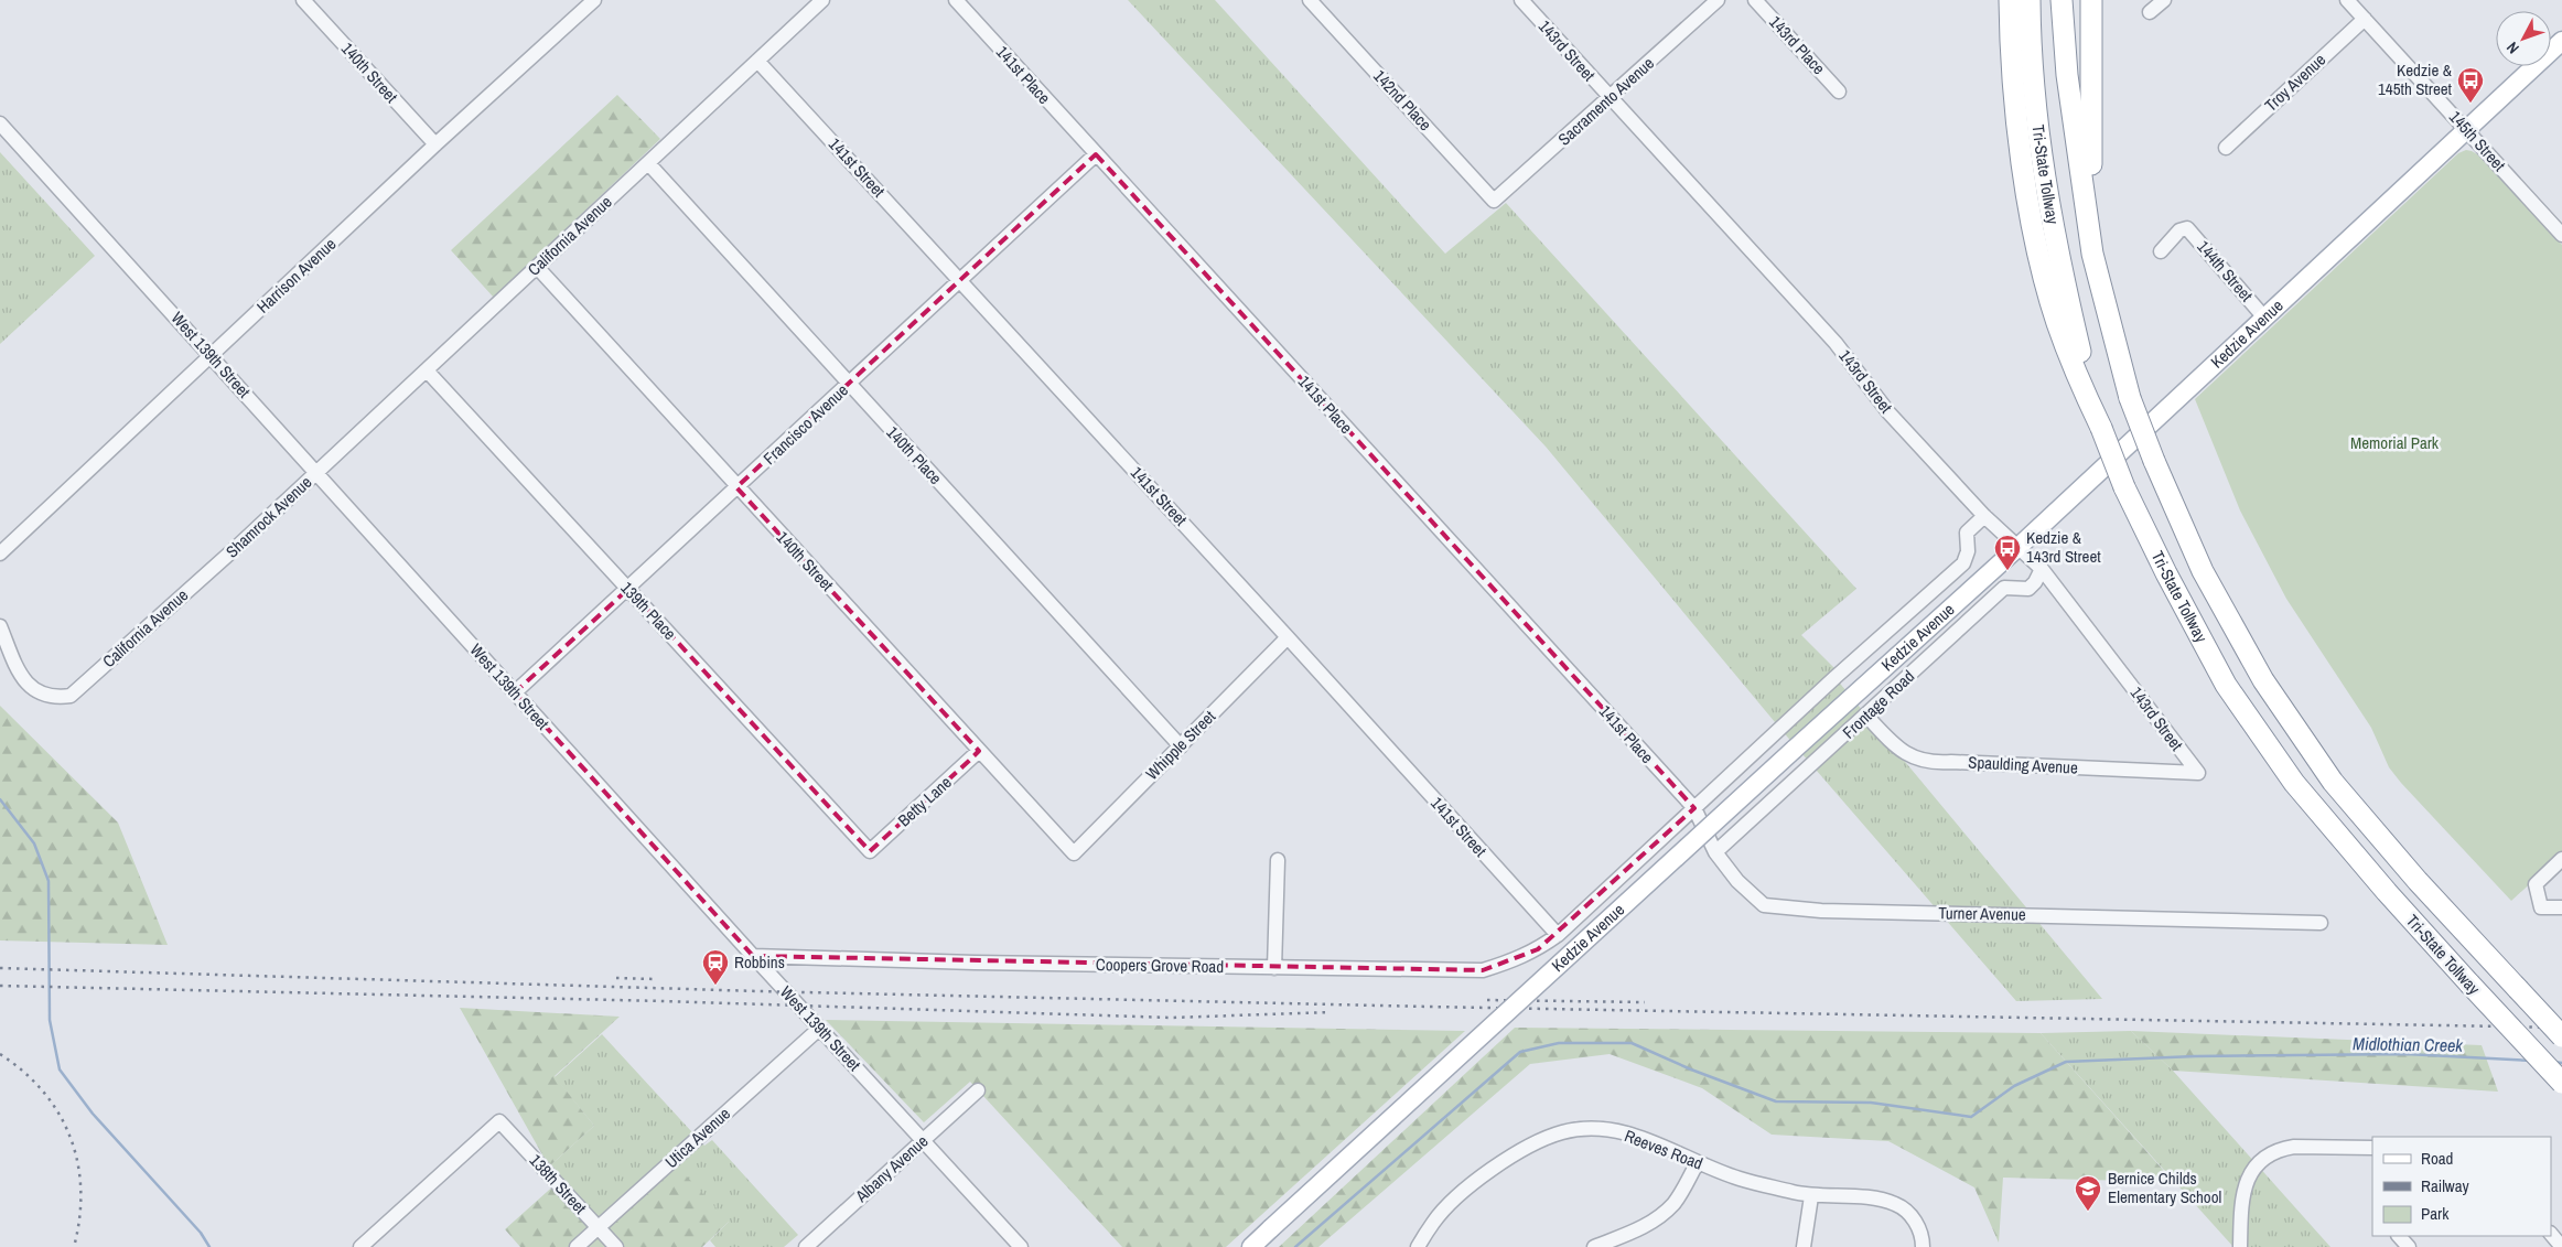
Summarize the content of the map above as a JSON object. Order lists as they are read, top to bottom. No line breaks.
{"streets":{"highway":["Tri-State Tollway"],"main road":["Kedzie Avenue"],"street":["143rd Place","143rd Street","140th Street","141st Place","Troy Avenue","142nd Place","Sacramento Avenue","145th Street","141st Street","California Avenue","144th Street","Harrison Avenue","West 139th Street","Francisco Avenue","140th Place","Shamrock Avenue","139th Place","Frontage Road","Whipple Street","Spaulding Avenue","Betty Lane","Turner Avenue","Coopers Grove Road","Utica Avenue","Reeves Road","Albany Avenue","138th Street"]},"crossings":[["143rd Street","Sacramento Avenue"],["143rd Street","Kedzie Avenue"],["143rd Street","Frontage Road"],["143rd Street","Spaulding Avenue"],["143rd Street","Coopers Grove Road"],["140th Street","California Avenue"],["140th Street","Harrison Avenue"],["140th Street","Francisco Avenue"],["140th Street","Whipple Street"],["140th Street","Betty Lane"],["141st Place","Francisco Avenue"],["141st Place","Turner Avenue"],["141st Place","Coopers Grove Road"],["Troy Avenue","145th Street"],["142nd Place","Sacramento Avenue"],["145th Street","Kedzie Avenue"],["141st Street","California Avenue"],["141st Street","Francisco Avenue"],["141st Street","Whipple Street"],["141st Street","Coopers Grove Road"],["California Avenue","West 139th Street"],["California Avenue","140th Place"],["California Avenue","Shamrock Avenue"],["California Avenue","139th Place"],["144th Street","Kedzie Avenue"],["Harrison Avenue","West 139th Street"],["West 139th Street","Francisco Avenue"],["West 139th Street","Shamrock Avenue"],["West 139th Street","Coopers Grove Road"],["West 139th Street","Utica Avenue"],["West 139th Street","Albany Avenue"],["Francisco Avenue","140th Place"],["Francisco Avenue","139th Place"],["140th Place","Whipple Street"],["139th Place","Betty Lane"],["Frontage Road","Spaulding Avenue"],["Frontage Road","Turner Avenue"],["Turner Avenue","Coopers Grove Road"],["Utica Avenue","138th Street"]],"water":["Midlothian Creek"],"parks":["Memorial Park"],"places":{"bus stop":["Kedzie & 145th Street","Kedzie & 143rd Street"],"station":["Robbins"],"school or university":["Bernice Childs Elementary School"]},"legend":["Road","Railway","Park"],"north":"bottom left"}
